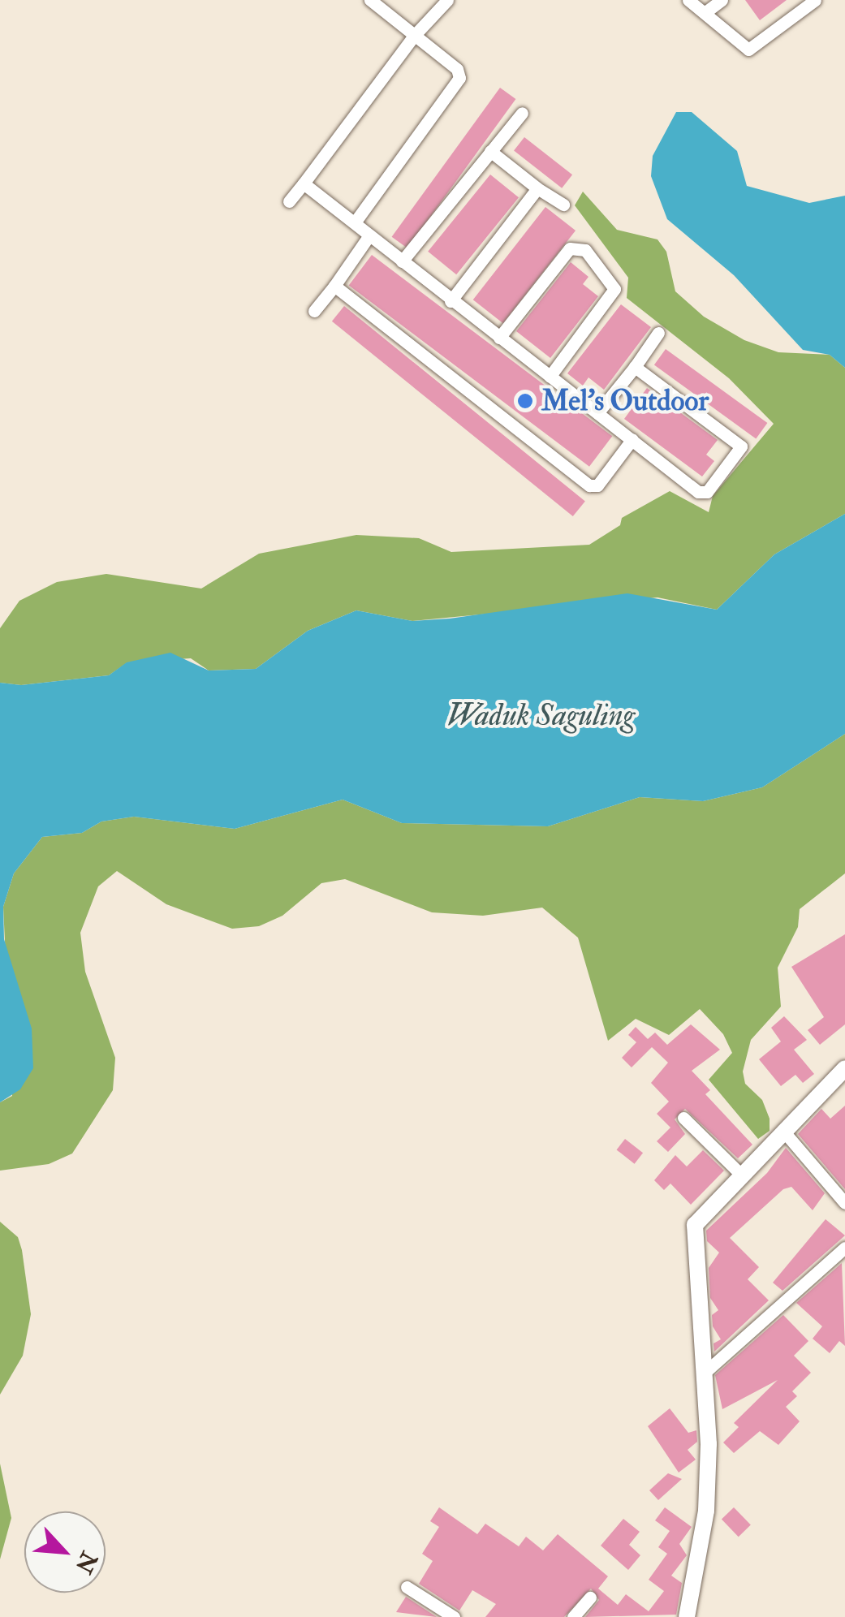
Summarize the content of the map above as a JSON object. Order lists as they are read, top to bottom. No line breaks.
{"water":["Waduk Saguling"],"places":["Mel's Outdoor"],"north":"bottom right"}
